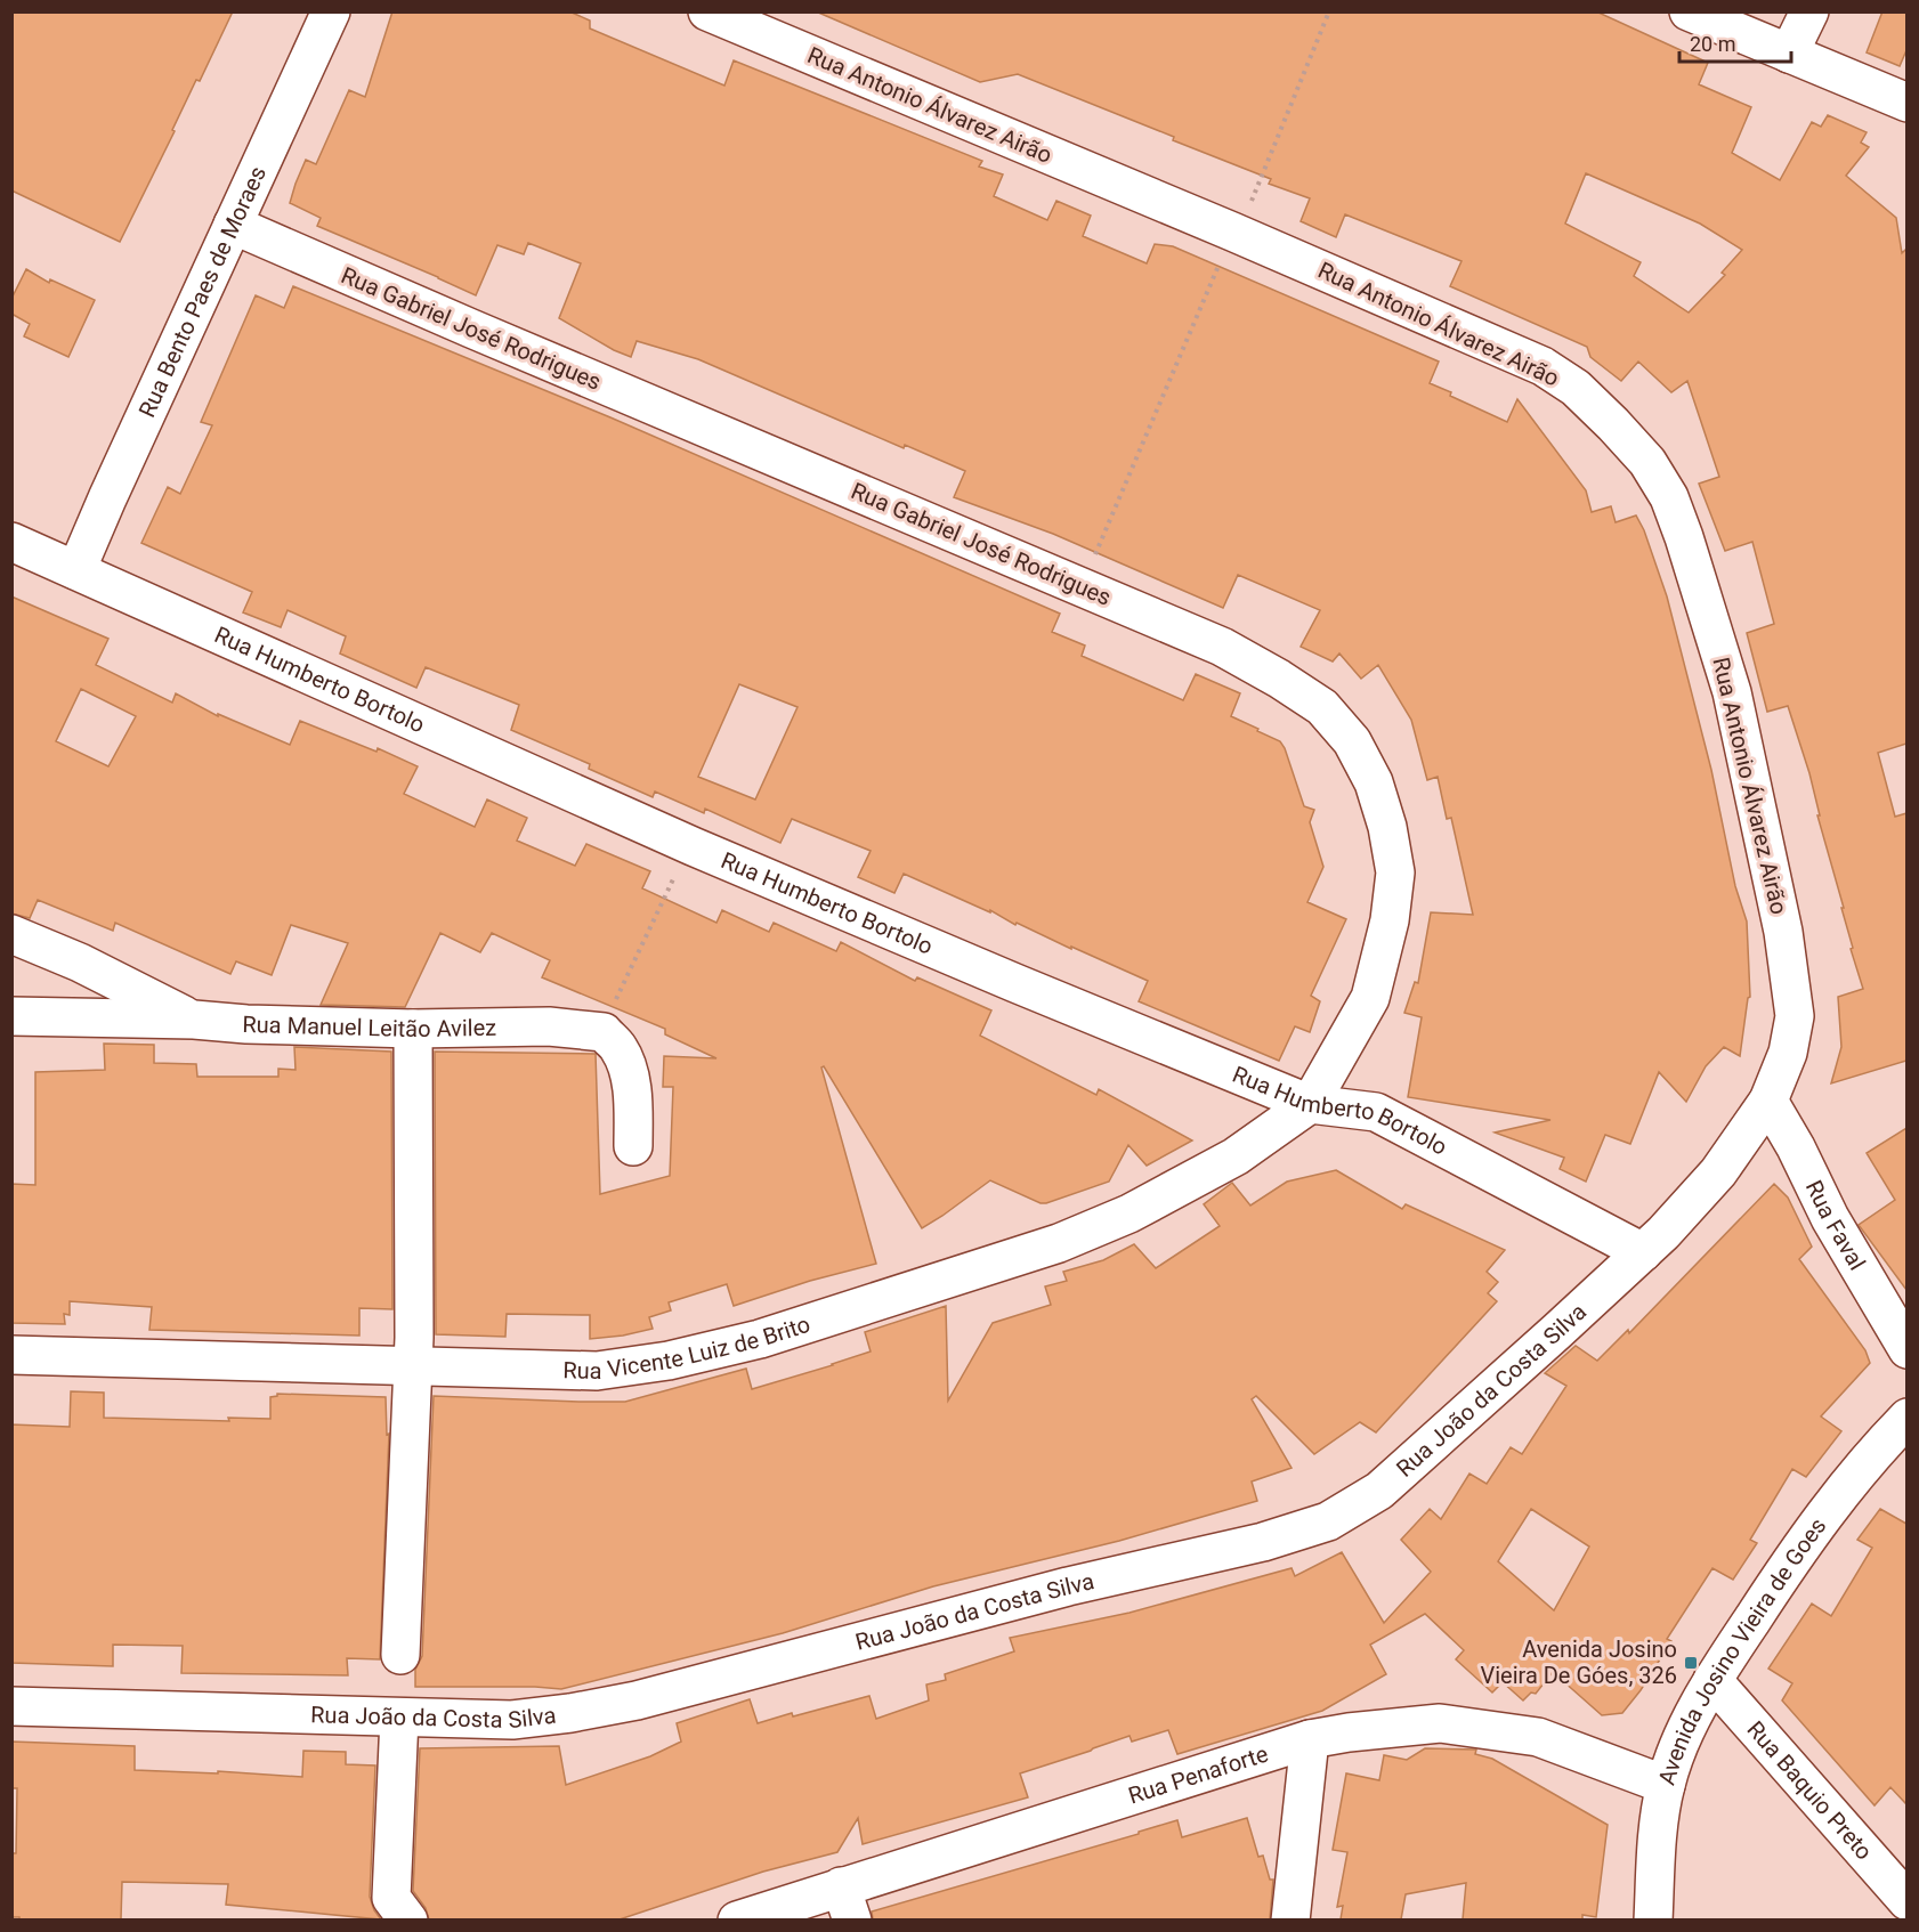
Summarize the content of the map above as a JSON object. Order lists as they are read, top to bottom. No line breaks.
{"streets":{"street":["Rua Antonio Álvarez Airão","Rua Bento Paes de Moraes","Rua Gabriel José Rodrigues","Rua Humberto Bortolo","Rua Manuel Leitão Avilez","Rua Faval","Rua Vicente Luiz de Brito","Rua João da Costa Silva","Avenida Josino Vieira de Goes","Rua Penaforte","Rua Baquio Preto"]},"crossings":[["Rua Antonio Álvarez Airão","Rua Faval"],["Rua Antonio Álvarez Airão","Rua João da Costa Silva"],["Rua Bento Paes de Moraes","Rua Gabriel José Rodrigues"],["Rua Bento Paes de Moraes","Rua Humberto Bortolo"],["Rua Gabriel José Rodrigues","Rua Humberto Bortolo"],["Rua Gabriel José Rodrigues","Rua Vicente Luiz de Brito"],["Rua Humberto Bortolo","Rua Vicente Luiz de Brito"],["Rua Humberto Bortolo","Rua João da Costa Silva"],["Rua Faval","Rua João da Costa Silva"],["Avenida Josino Vieira de Goes","Rua Penaforte"],["Avenida Josino Vieira de Goes","Rua Baquio Preto"]],"places":{"transit":["Avenida Josino Vieira De Góes, 326"]},"scale_bar":"20 m"}
